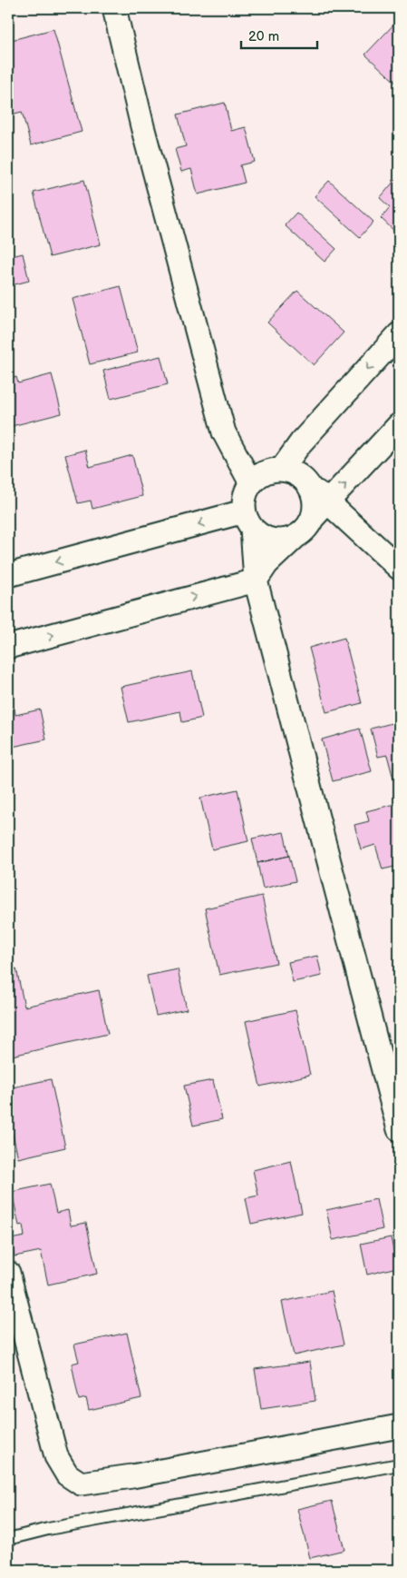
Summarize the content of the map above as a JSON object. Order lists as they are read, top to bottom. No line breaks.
{"scale_bar":"20 m"}
